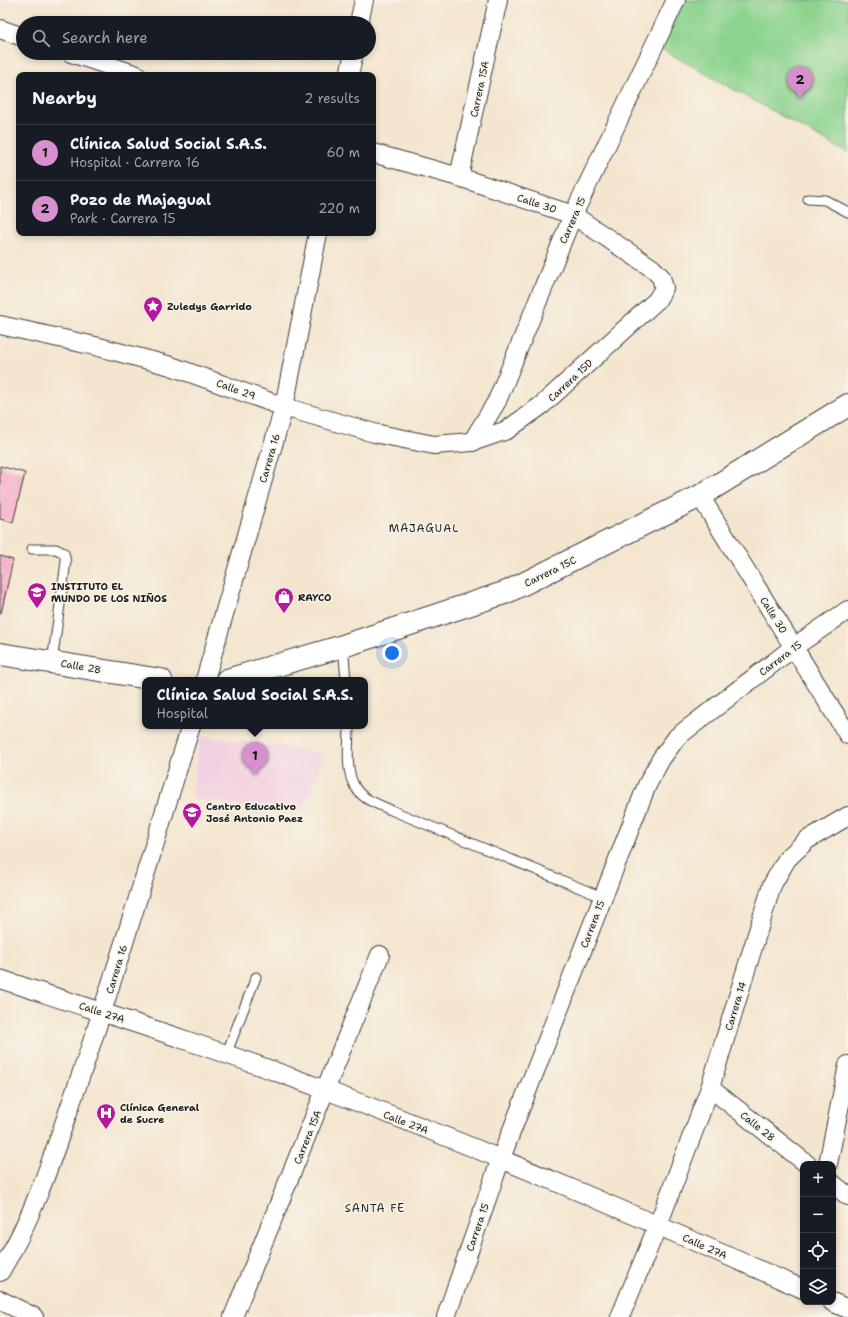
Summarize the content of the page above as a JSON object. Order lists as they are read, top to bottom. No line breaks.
{"streets":{"street":["Carrera 15A","Calle 30","Carrera 15","Carrera 15D","Calle 29","Carrera 16","Carrera 15C","Calle 28","Carrera 14","Calle 27A"]},"crossings":[["Carrera 15A","Calle 30"],["Carrera 15A","Calle 27A"],["Calle 30","Carrera 15"],["Calle 30","Carrera 15D"],["Calle 30","Carrera 15C"],["Carrera 15","Carrera 15D"],["Carrera 15","Calle 29"],["Carrera 15","Calle 27A"],["Carrera 15D","Calle 29"],["Calle 29","Carrera 16"],["Carrera 16","Calle 27A"],["Calle 28","Carrera 14"],["Carrera 14","Calle 27A"]],"districts":["MAJAGUAL","SANTA FE"],"places":{"place":["Zuledys Garrido"],"school or university":["INSTITUTO EL MUNDO DE LOS NIÑOS","Centro Educativo José Antonio Paez"],"shop":["RAYCO"],"hospital":["Clínica General de Sucre"]},"page":{"search":"Search here","pins":["2","1"],"heading":["Nearby","2 results"],"list":[{"mark":"1","name":"Clínica Salud Social S.A.S.","note":"Hospital · Carrera 16","value":"60 m"},{"mark":"2","name":"Pozo de Majagual","note":"Park · Carrera 15","value":"220 m"}],"popup":["Clínica Salud Social S.A.S.","Hospital"],"map_buttons":["+","−"]}}
